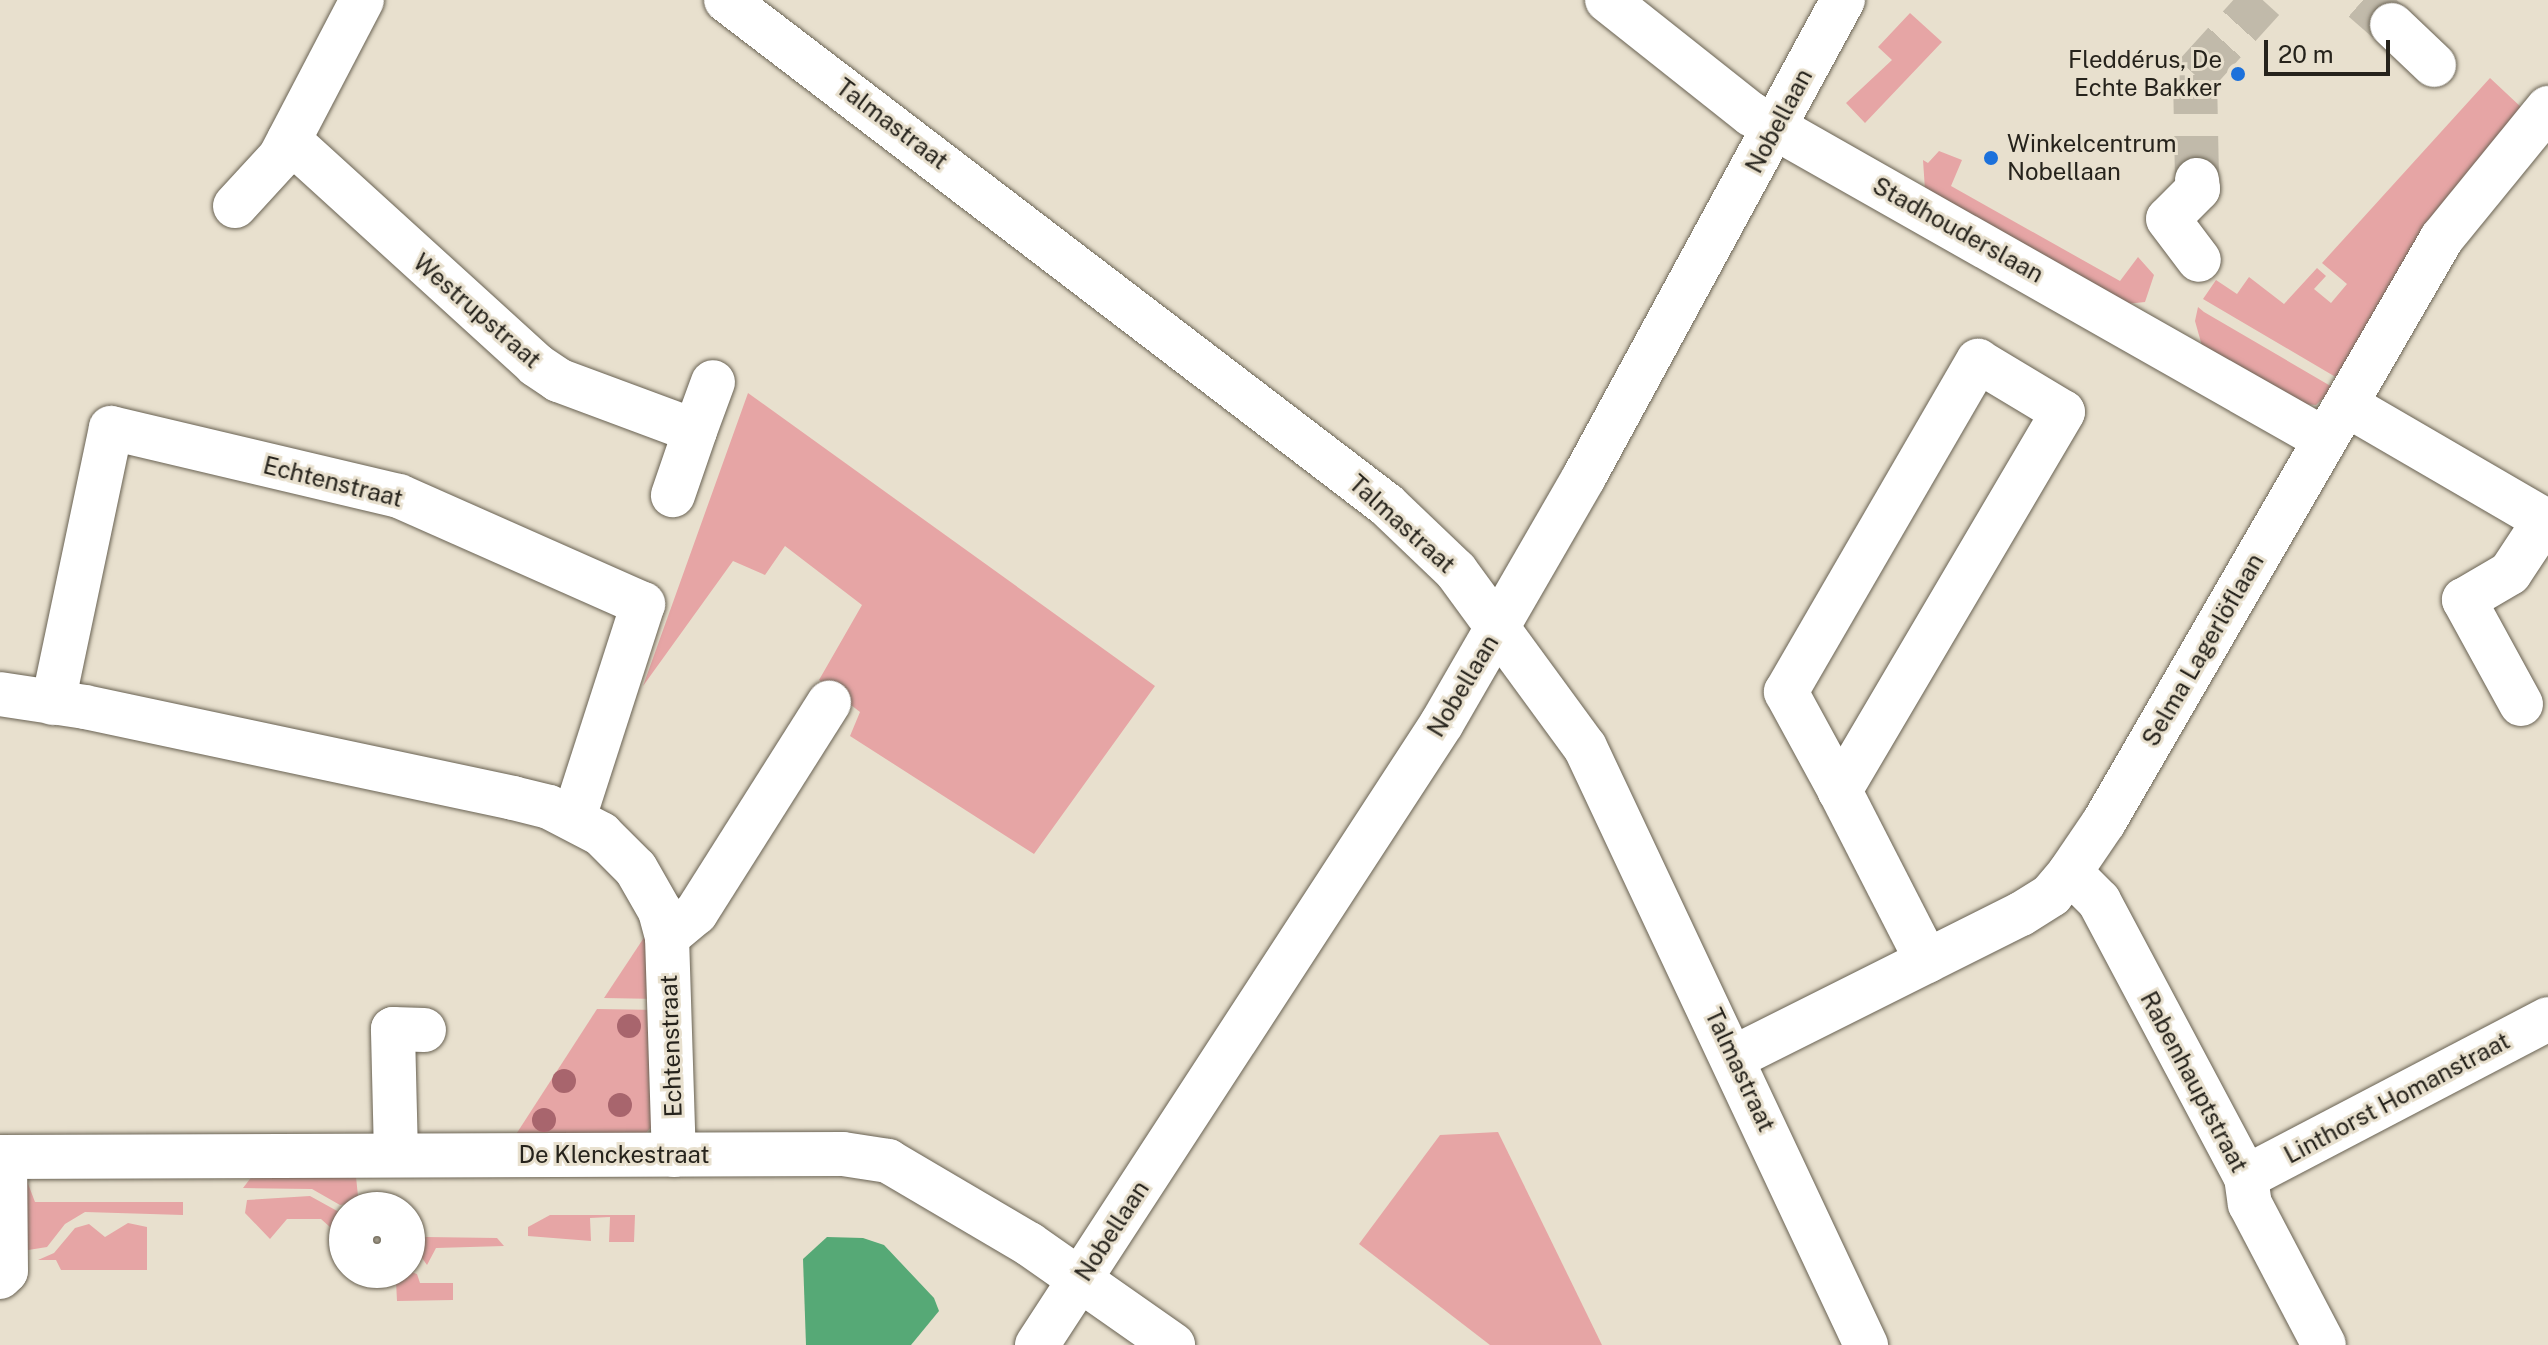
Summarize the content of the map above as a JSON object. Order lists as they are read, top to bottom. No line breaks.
{"streets":{"street":["Nobellaan","Talmastraat","Stadhouderslaan","Westrupstraat","Echtenstraat","Selma Lagerlöflaan","Rabenhauptstraat","Linthorst Homanstraat","De Klenckestraat"]},"crossings":[["Nobellaan","Talmastraat"],["Nobellaan","Stadhouderslaan"],["Nobellaan","De Klenckestraat"],["Talmastraat","Selma Lagerlöflaan"],["Stadhouderslaan","Selma Lagerlöflaan"],["Echtenstraat","De Klenckestraat"],["Selma Lagerlöflaan","Rabenhauptstraat"],["Rabenhauptstraat","Linthorst Homanstraat"]],"places":["Fleddérus, De Echte Bakker","Winkelcentrum Nobellaan"],"scale_bar":"20 m"}
